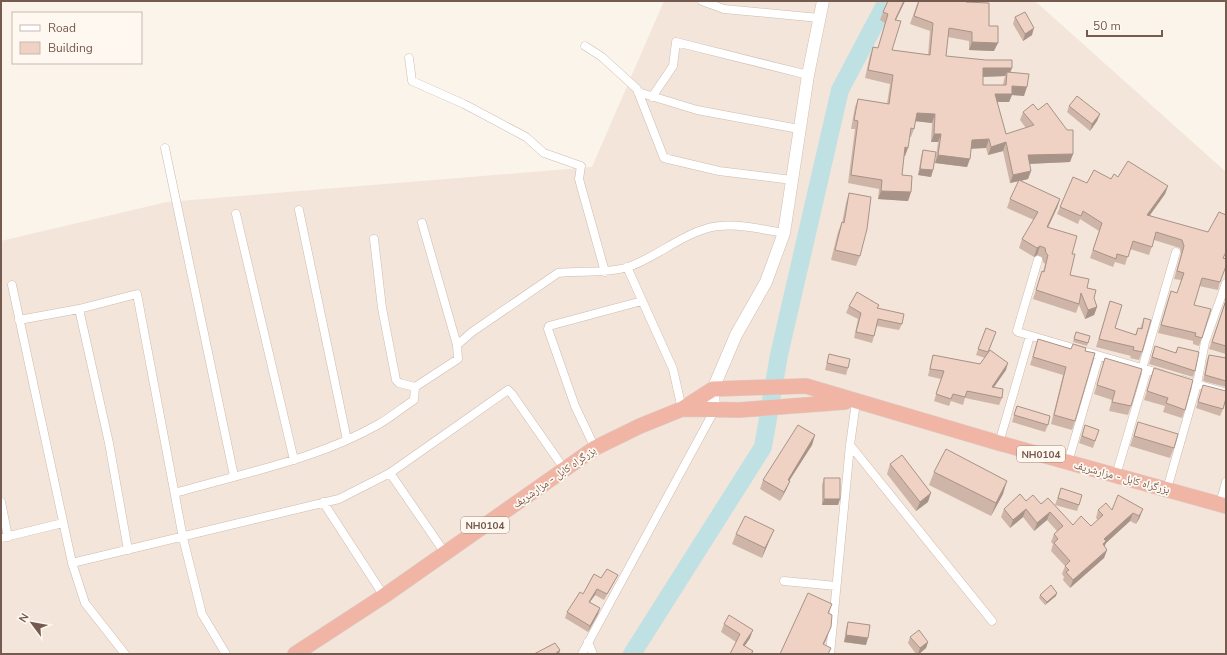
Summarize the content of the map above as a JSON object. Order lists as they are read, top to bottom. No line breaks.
{"streets":{"highway":["NH0104","بزرگراه کابل - مزارشریف"]},"legend":["Road","Building"],"scale_bar":"50 m","north":"top left"}
